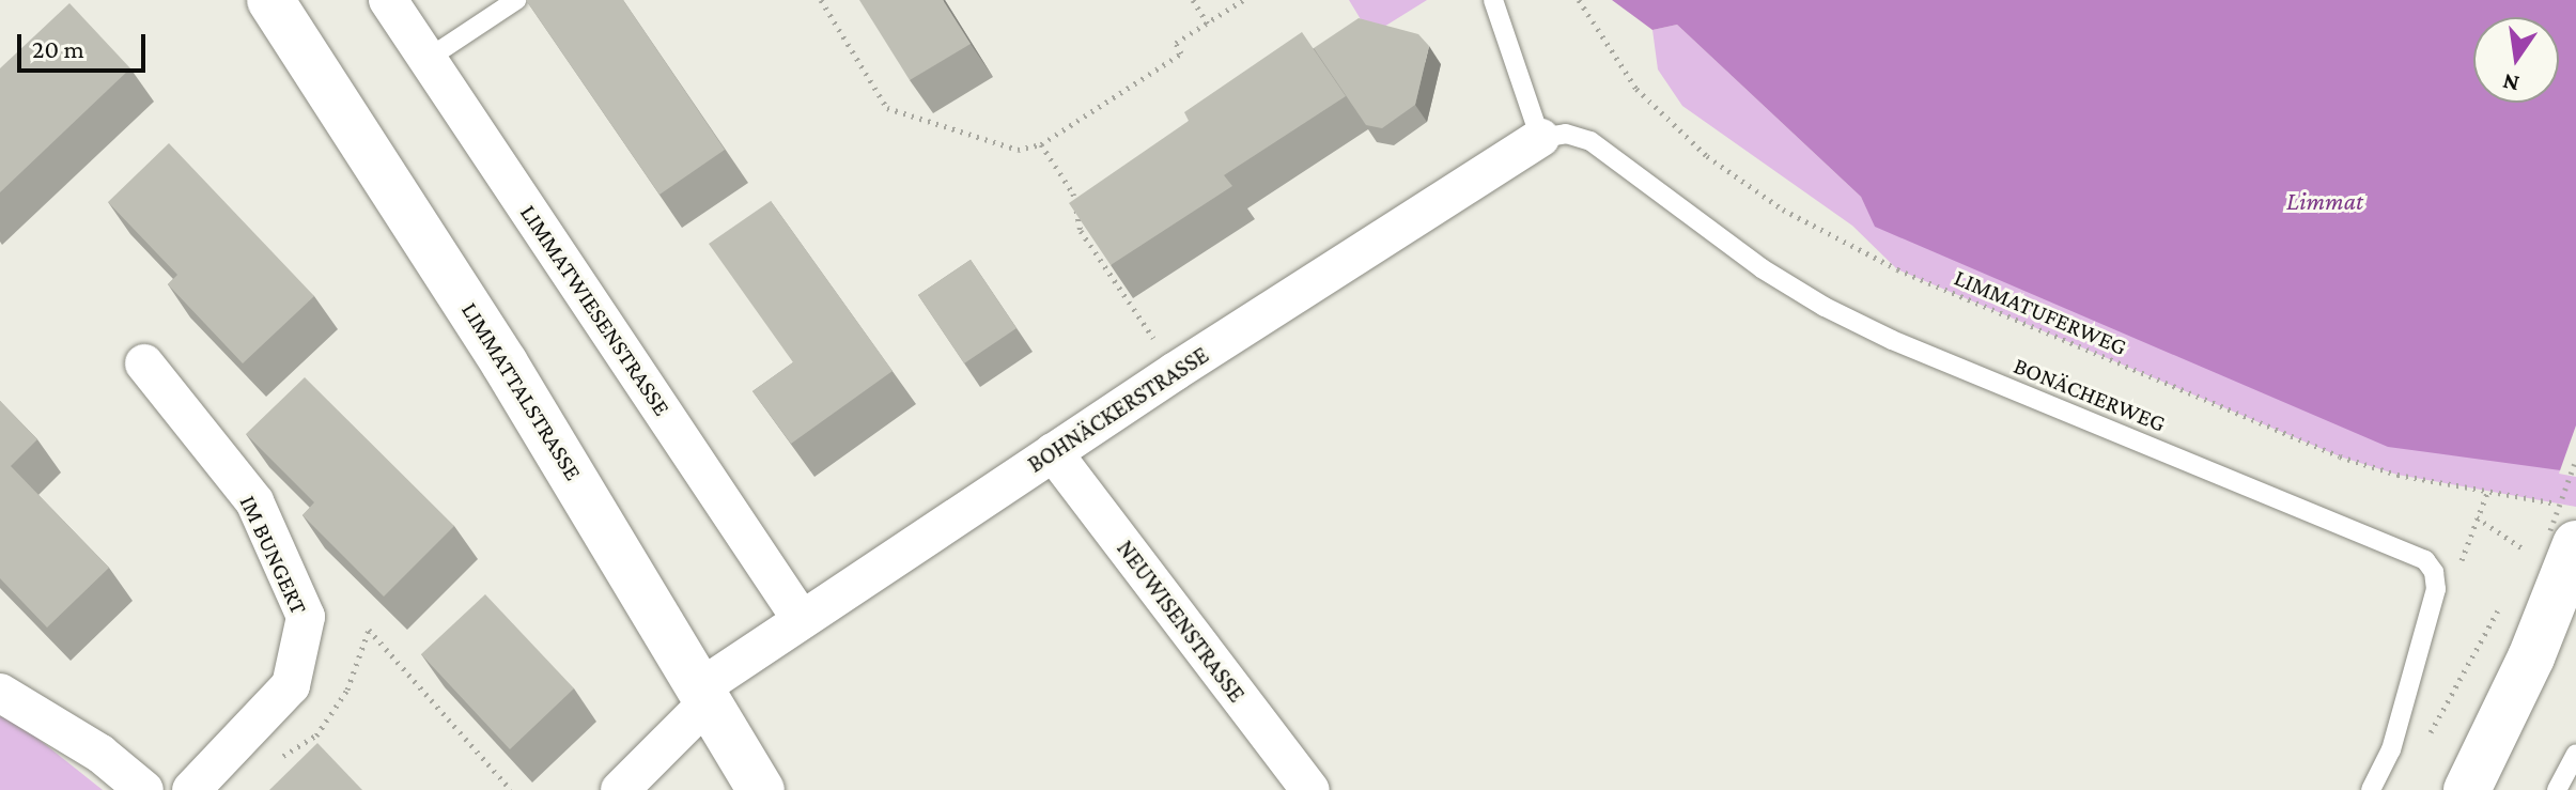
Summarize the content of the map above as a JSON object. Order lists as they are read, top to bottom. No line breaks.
{"streets":{"main road":["LIMMATTALSTRASSE"],"street":["LIMMATWIESENSTRASSE","BOHNÄCKERSTRASSE","IM BUNGERT","NEUWISENSTRASSE"],"lane":["BONÄCHERWEG"],"path":["LIMMATUFERWEG"]},"crossings":[["LIMMATWIESENSTRASSE","BOHNÄCKERSTRASSE"],["LIMMATTALSTRASSE","BOHNÄCKERSTRASSE"],["BONÄCHERWEG","BOHNÄCKERSTRASSE"],["BOHNÄCKERSTRASSE","NEUWISENSTRASSE"]],"water":["Limmat"],"scale_bar":"20 m","north":"bottom"}
